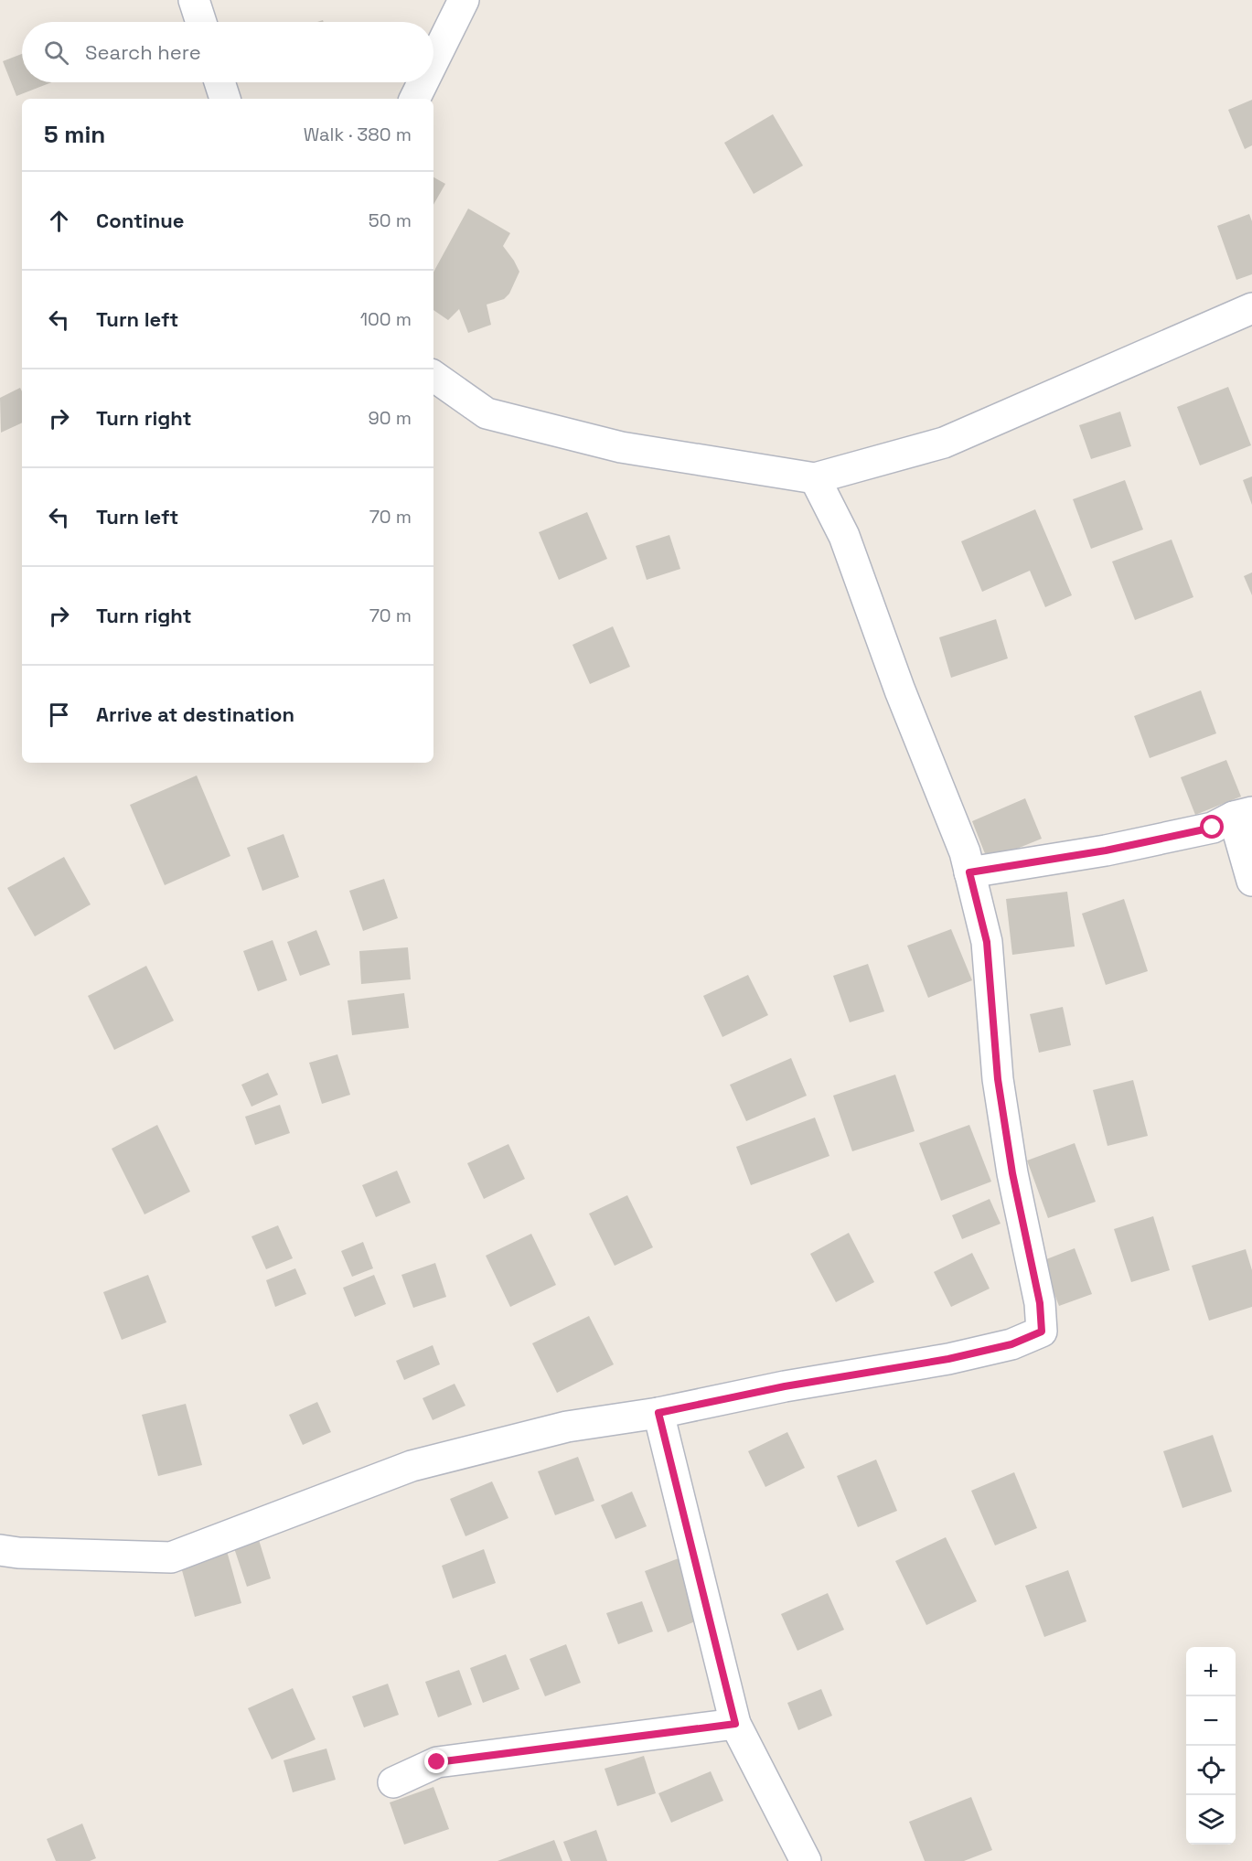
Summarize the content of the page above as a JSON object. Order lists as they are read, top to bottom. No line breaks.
{"page":{"search":"Search here","heading":["5 min","Walk · 380 m"],"list":[["Continue","50 m"],["Turn left","100 m"],["Turn right","90 m"],["Turn left","70 m"],["Turn right","70 m"],"Arrive at destination"],"map_buttons":["+","−"]}}
